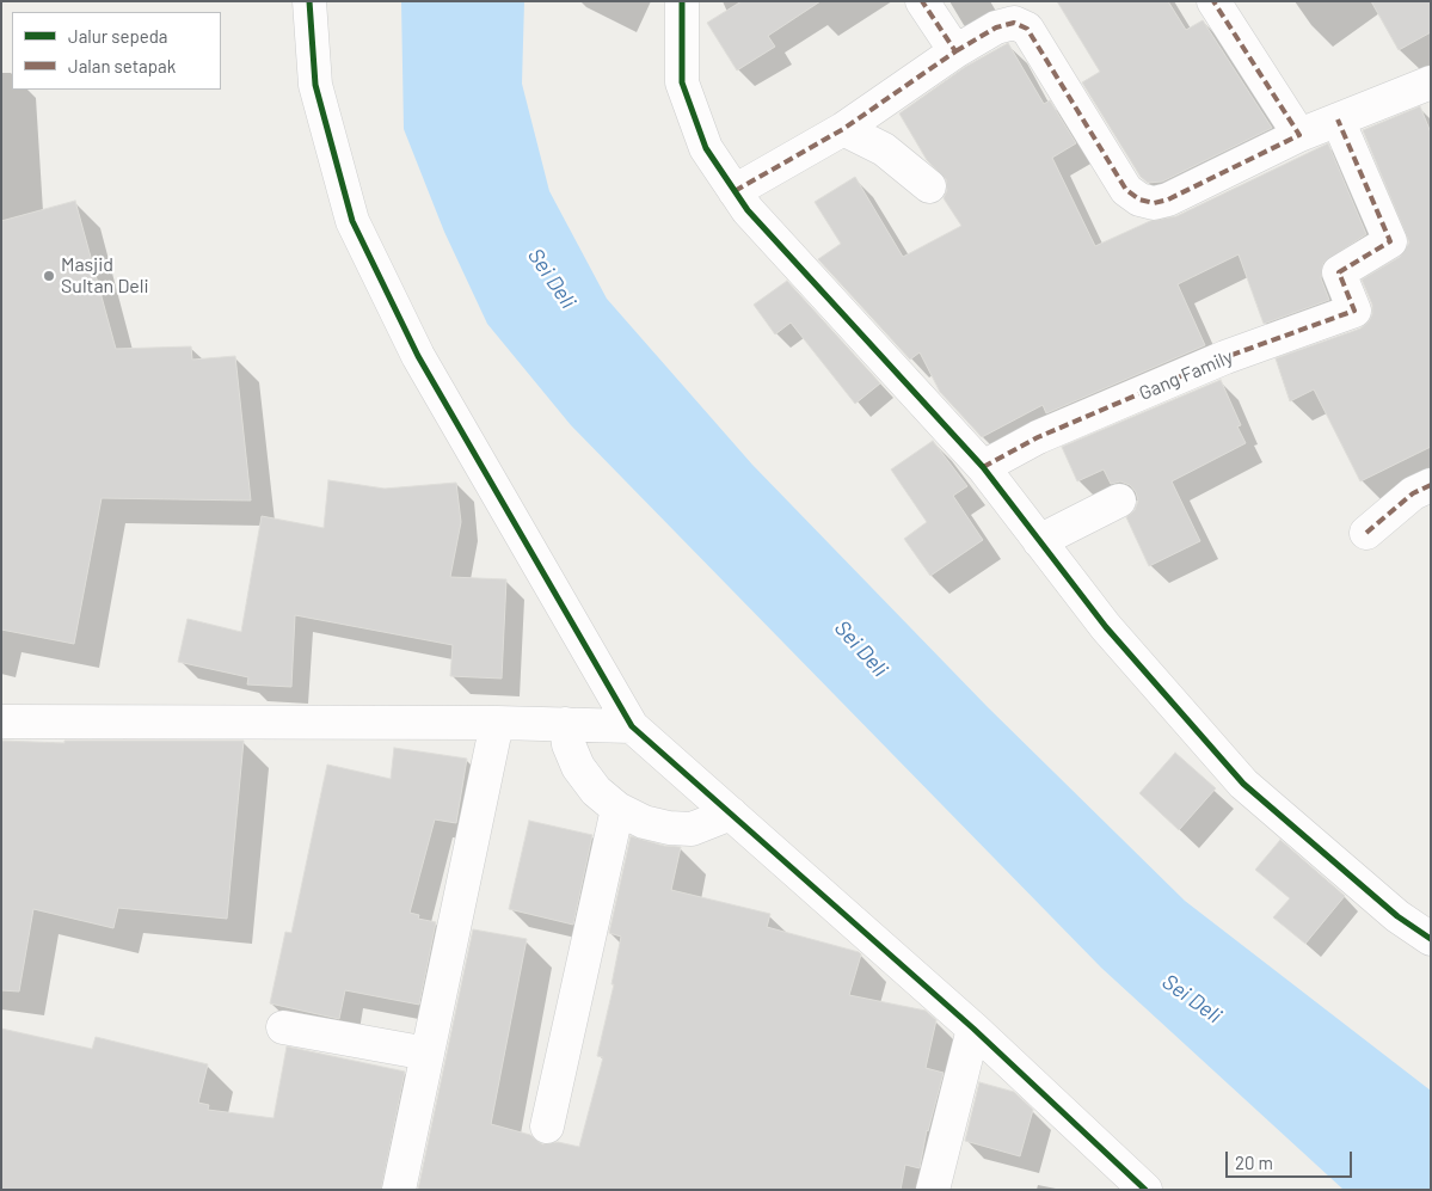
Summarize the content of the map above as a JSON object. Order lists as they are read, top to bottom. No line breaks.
{"streets":{"street":["Gang Family"]},"water":["Sei Deli"],"places":["Masjid Sultan Deli"],"legend":["Jalur sepeda","Jalan setapak"],"scale_bar":"20 m"}
